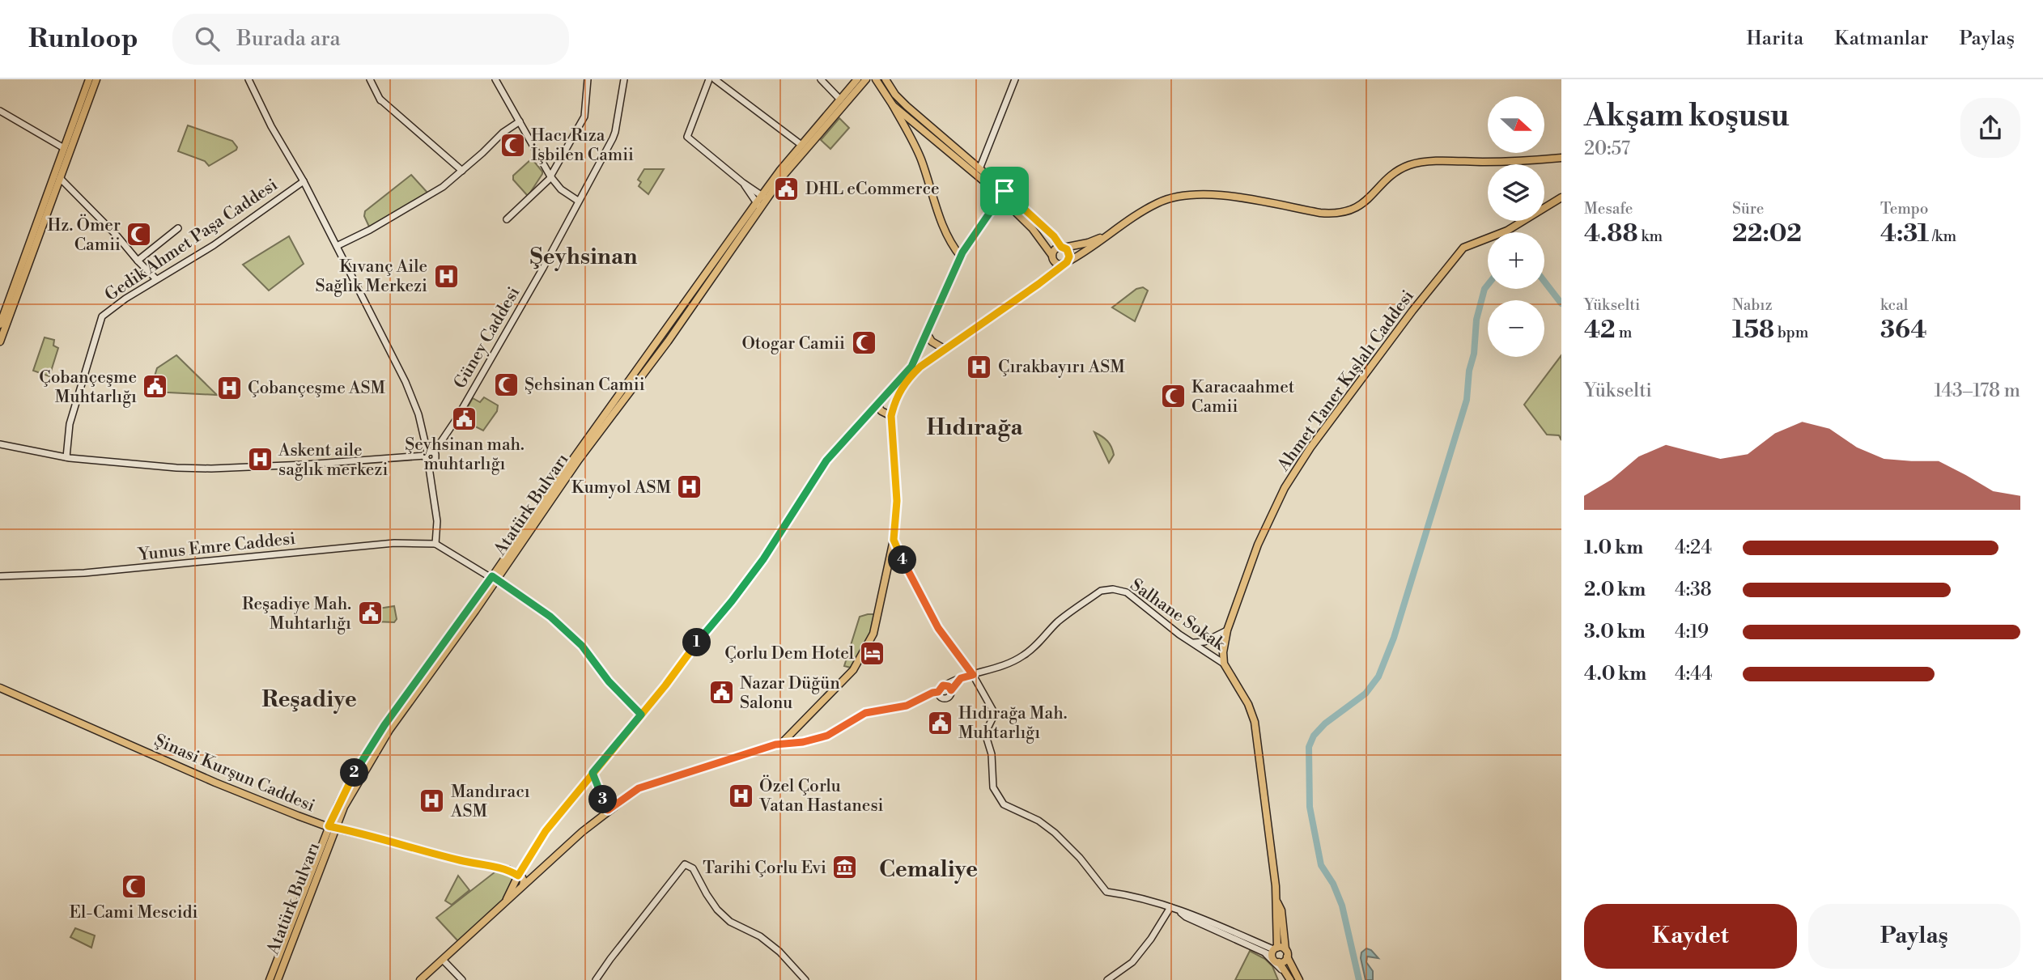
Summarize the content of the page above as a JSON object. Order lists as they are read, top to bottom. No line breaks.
{"streets":{"main road":["Ahmet Taner Kışlalı Caddesi","Atatürk Bulvarı","Şinasi Kurşun Caddesi"],"street":["Gedik Ahmet Paşa Caddesi","Güney Caddesi","Yunus Emre Caddesi","Salhane Sokak"]},"crossings":[["Ahmet Taner Kışlalı Caddesi","Salhane Sokak"],["Atatürk Bulvarı","Şinasi Kurşun Caddesi"]],"districts":["Şeyhsinan","Hıdırağa","Reşadiye","Cemaliye"],"places":{"mosque":["Hacı Rıza İşbilen Camii","Hz. Ömer Camii","Otogar Camii","Şehsinan Camii","Karacaahmet Camii","El-Cami Mescidi"],"public building":["DHL eCommerce","Çobançeşme Muhtarlığı","Şeyhsinan mah. muhtarlığı","Reşadiye Mah. Muhtarlığı","Nazar Düğün Salonu","Hıdırağa Mah. Muhtarlığı"],"hospital":["Kıvanç Aile Sağlık Merkezi","Çırakbayırı ASM","Çobançeşme ASM","Askent aile sağlık merkezi","Kumyol ASM","Özel Çorlu Vatan Hastanesi","Mandıracı ASM"],"hotel":["Çorlu Dem Hotel"],"museum":["Tarihi Çorlu Evi"]},"north":"right","page":{"header":"Runloop","search":"Burada ara","nav":["Harita","Katmanlar","Paylaş"],"heading":["Akşam koşusu","20:57"],"map_buttons":["+","−"],"stats":[["Mesafe","4.88 km"],["Süre","22:02"],["Tempo","4:31 /km"],["Yükselti","42 m"],["Nabız","158 bpm"],["kcal","364"]],"chart":["Yükselti","143–178 m"],"list":[{"name":"1.0 km","note":"4:24"},{"name":"2.0 km","note":"4:38"},{"name":"3.0 km","note":"4:19"},{"name":"4.0 km","note":"4:44"}],"pins":["4","1","2","3"],"buttons":["Kaydet","Paylaş"]}}
